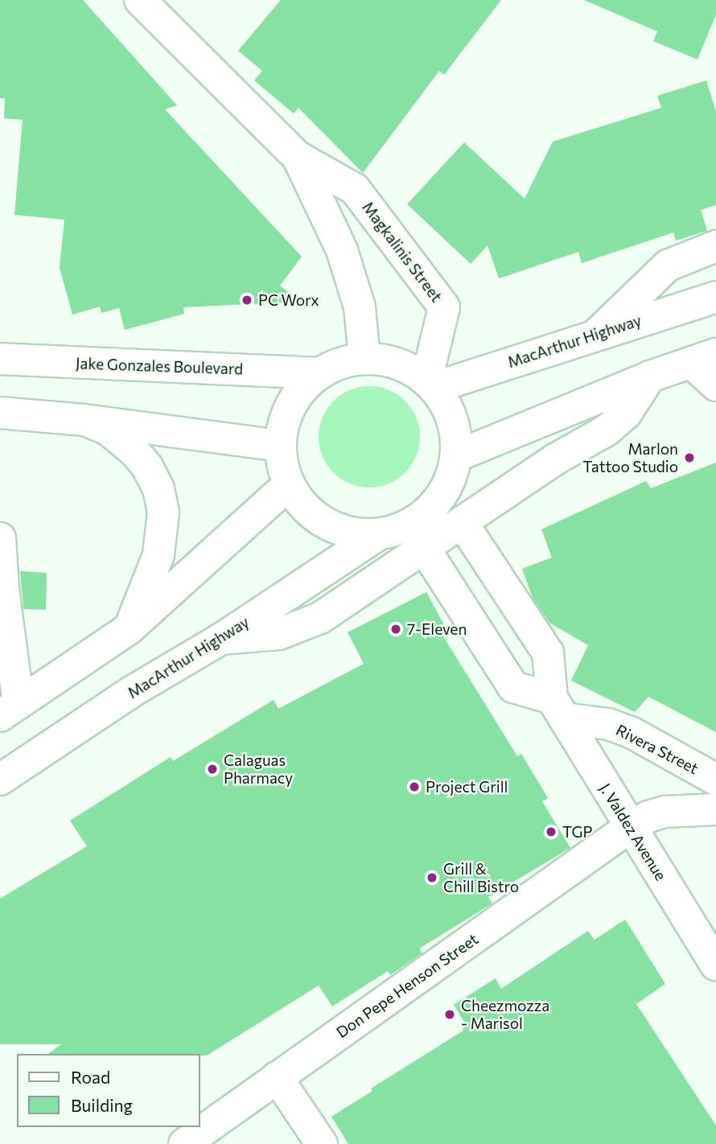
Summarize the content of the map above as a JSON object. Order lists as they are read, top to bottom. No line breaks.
{"streets":{"main road":["Magkalinis Street","MacArthur Highway","Jake Gonzales Boulevard","Rivera Street","J. Valdez Avenue","Don Pepe Henson Street"]},"crossings":[["Magkalinis Street","MacArthur Highway"],["Magkalinis Street","Jake Gonzales Boulevard"],["MacArthur Highway","Jake Gonzales Boulevard"],["Rivera Street","J. Valdez Avenue"],["J. Valdez Avenue","Don Pepe Henson Street"]],"places":["PC Worx","Marlon Tattoo Studio","7-Eleven","Calaguas Pharmacy","Project Grill","TGP","Grill & Chill Bistro","Cheezmozza - Marisol"],"legend":["Road","Building"]}
